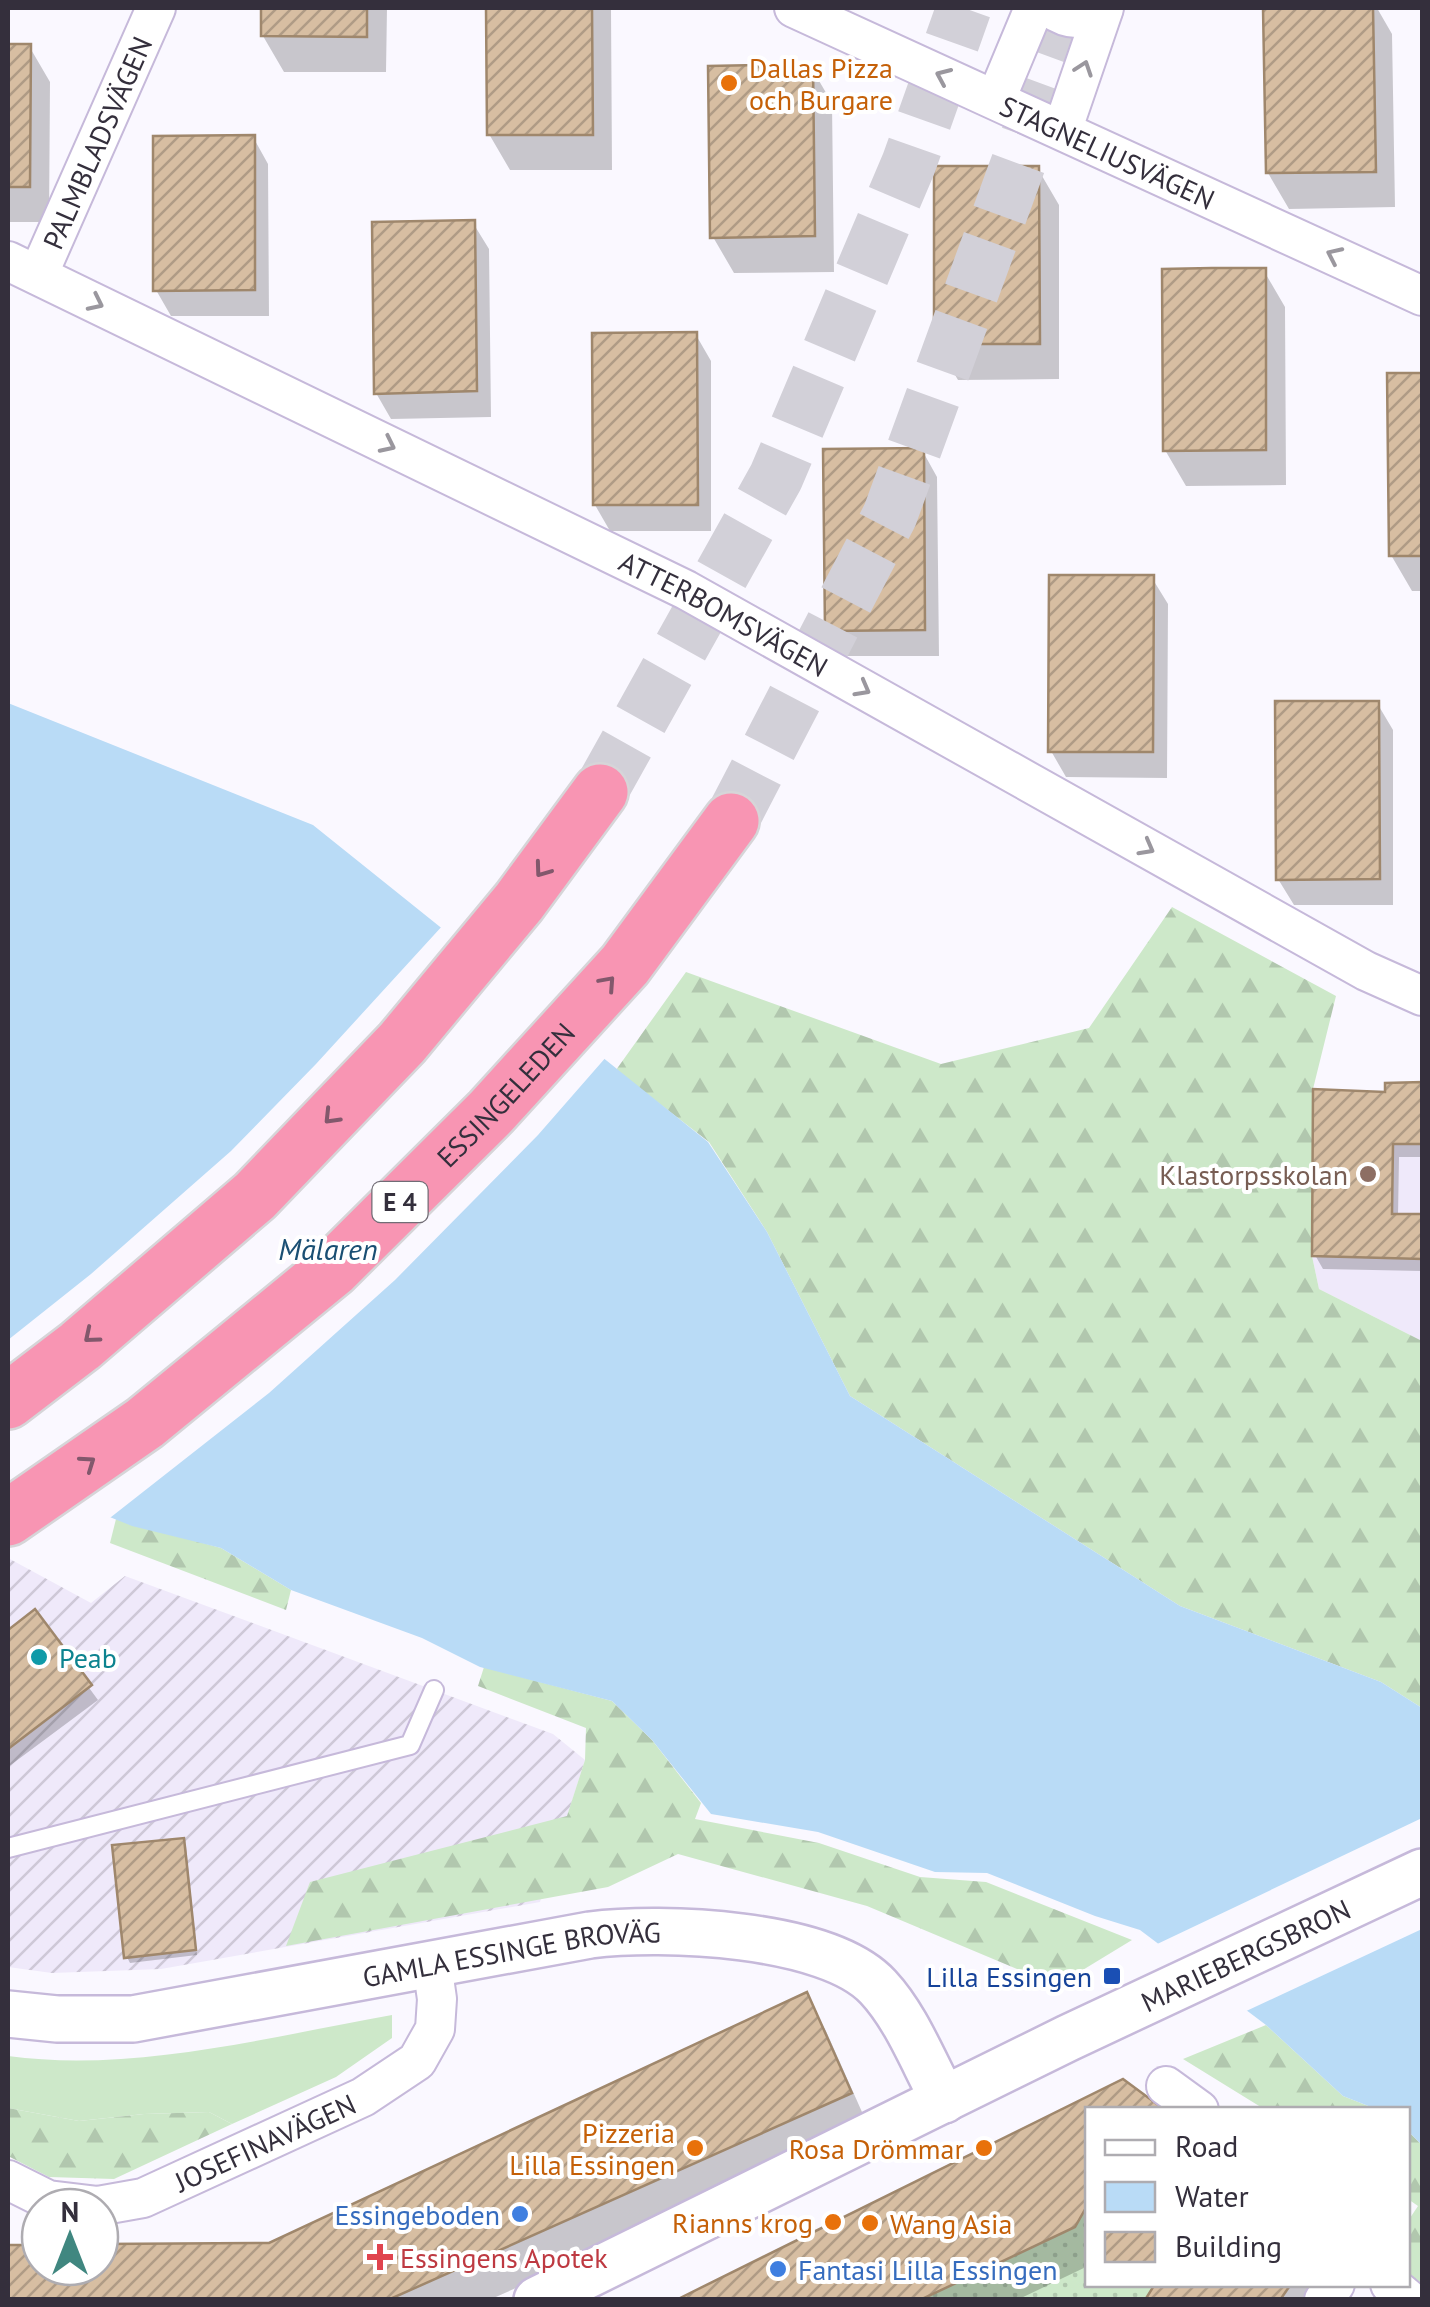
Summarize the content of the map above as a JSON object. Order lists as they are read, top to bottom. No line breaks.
{"streets":{"highway":["ESSINGELEDEN","E 4"],"street":["PALMBLADSVÄGEN","STAGNELIUSVÄGEN","ATTERBOMSVÄGEN","MARIEBERGSBRON","GAMLA ESSINGE BROVÄG","JOSEFINAVÄGEN"]},"crossings":[["PALMBLADSVÄGEN","ATTERBOMSVÄGEN"],["MARIEBERGSBRON","GAMLA ESSINGE BROVÄG"],["GAMLA ESSINGE BROVÄG","JOSEFINAVÄGEN"]],"one_way":["STAGNELIUSVÄGEN","ATTERBOMSVÄGEN"],"water":["Mälaren"],"places":{"other":["Dallas Pizza och Burgare","Klastorpsskolan","Peab","Pizzeria Lilla Essingen","Rosa Drömmar","Essingeboden","Rianns krog","Wang Asia","Fantasi Lilla Essingen"],"transit":["Lilla Essingen"],"health":["Essingens Apotek"]},"legend":["Road","Water","Building"],"north":"top"}
